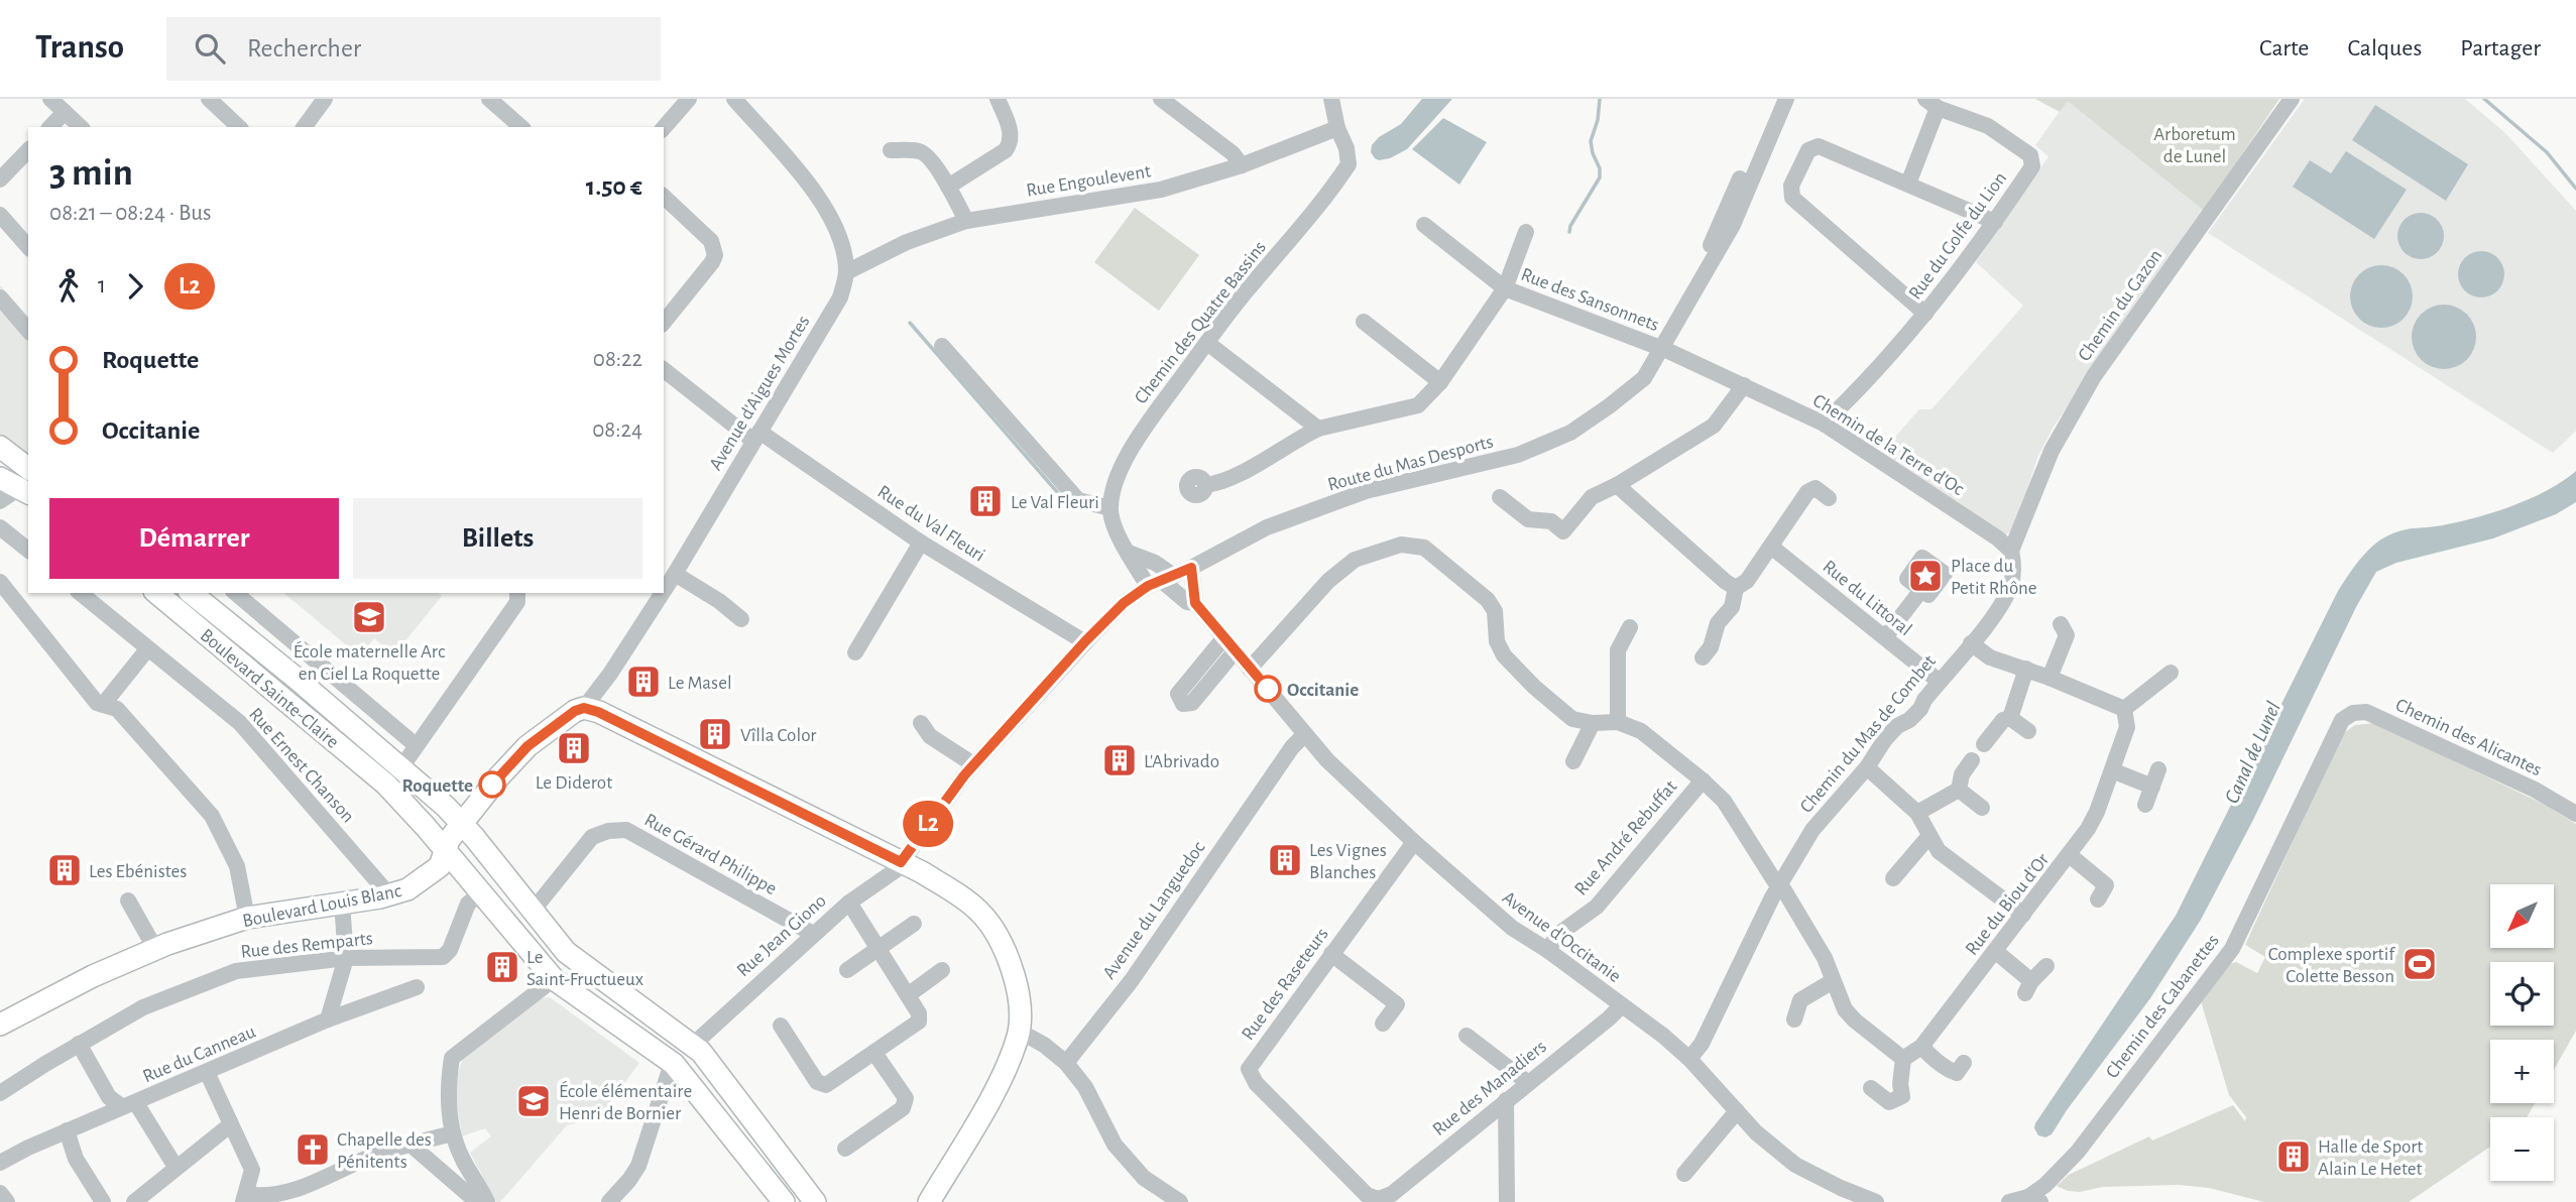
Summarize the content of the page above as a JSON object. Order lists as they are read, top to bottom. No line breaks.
{"streets":{"main road":["Boulevard Sainte-Claire","Boulevard Louis Blanc"],"street":["Rue Engoulevent","Rue du Golfe du Lion","Rue des Sansonnets","Chemin du Gazon","Chemin des Quatre Bassins","Avenue d'Aigues Mortes","Chemin de la Terre d'Oc","Route du Mas Desports","Rue du Val Fleuri","Rue du Littoral","Chemin du Mas de Combet","Chemin des Alicantes","Rue Ernest Chanson","Rue André Rebuffat","Rue Gérard Philippe","Rue du Biou d'Or","Avenue du Languedoc","Rue Jean Giono","Avenue d'Occitanie","Rue des Remparts","Rue des Raseteurs","Chemin des Cabanettes","Rue du Canneau","Rue des Manadiers"]},"crossings":[["Rue Engoulevent","Chemin des Quatre Bassins"],["Rue Engoulevent","Avenue d'Aigues Mortes"],["Rue du Golfe du Lion","Chemin de la Terre d'Oc"],["Rue des Sansonnets","Chemin de la Terre d'Oc"],["Rue des Sansonnets","Route du Mas Desports"],["Chemin du Gazon","Chemin de la Terre d'Oc"],["Chemin du Gazon","Chemin du Mas de Combet"],["Avenue d'Aigues Mortes","Rue du Val Fleuri"],["Avenue d'Aigues Mortes","Boulevard Louis Blanc"],["Chemin de la Terre d'Oc","Route du Mas Desports"],["Chemin de la Terre d'Oc","Chemin du Mas de Combet"],["Route du Mas Desports","Rue du Val Fleuri"],["Route du Mas Desports","Rue Jean Giono"],["Route du Mas Desports","Avenue d'Occitanie"],["Rue du Littoral","Chemin du Mas de Combet"],["Boulevard Sainte-Claire","Rue Gérard Philippe"],["Boulevard Sainte-Claire","Boulevard Louis Blanc"],["Boulevard Sainte-Claire","Rue Jean Giono"],["Boulevard Sainte-Claire","Rue des Remparts"],["Chemin du Mas de Combet","Avenue d'Occitanie"],["Chemin des Alicantes","Chemin des Cabanettes"],["Rue Ernest Chanson","Boulevard Louis Blanc"],["Rue André Rebuffat","Avenue d'Occitanie"],["Rue Gérard Philippe","Rue Jean Giono"],["Avenue du Languedoc","Avenue d'Occitanie"],["Avenue d'Occitanie","Rue des Raseteurs"],["Avenue d'Occitanie","Rue des Manadiers"],["Rue des Raseteurs","Rue des Manadiers"]],"water":["Canal de Lunel"],"parks":["Arboretum de Lunel"],"places":{"building":["Le Val Fleuri","Le Masel","Vîlla Color","Le Diderot","L'Abrivado","Les Vignes Blanches","Les Ebénistes","Le Saint-Fructueux","Halle de Sport Alain Le Hetet"],"place":["Place du Petit Rhône"],"school or university":["École maternelle Arc en Ciel La Roquette","École élémentaire Henri de Bornier"],"other":["Occitanie","Roquette"],"sports":["Complexe sportif Colette Besson"],"church":["Chapelle des Pénitents"]},"lines":["bus line L2"],"north":"bottom left","page":{"header":"Transo","search":"Rechercher","nav":["Carte","Calques","Partager"],"on_map":"L2","heading":["3 min","08:21 – 08:24 · Bus","1.50 €"],"legs":["1","L2"],"list":[{"name":"Roquette","value":"08:22"},{"name":"Occitanie","value":"08:24"}],"buttons":["Démarrer","Billets"],"map_buttons":["+","−"]}}
